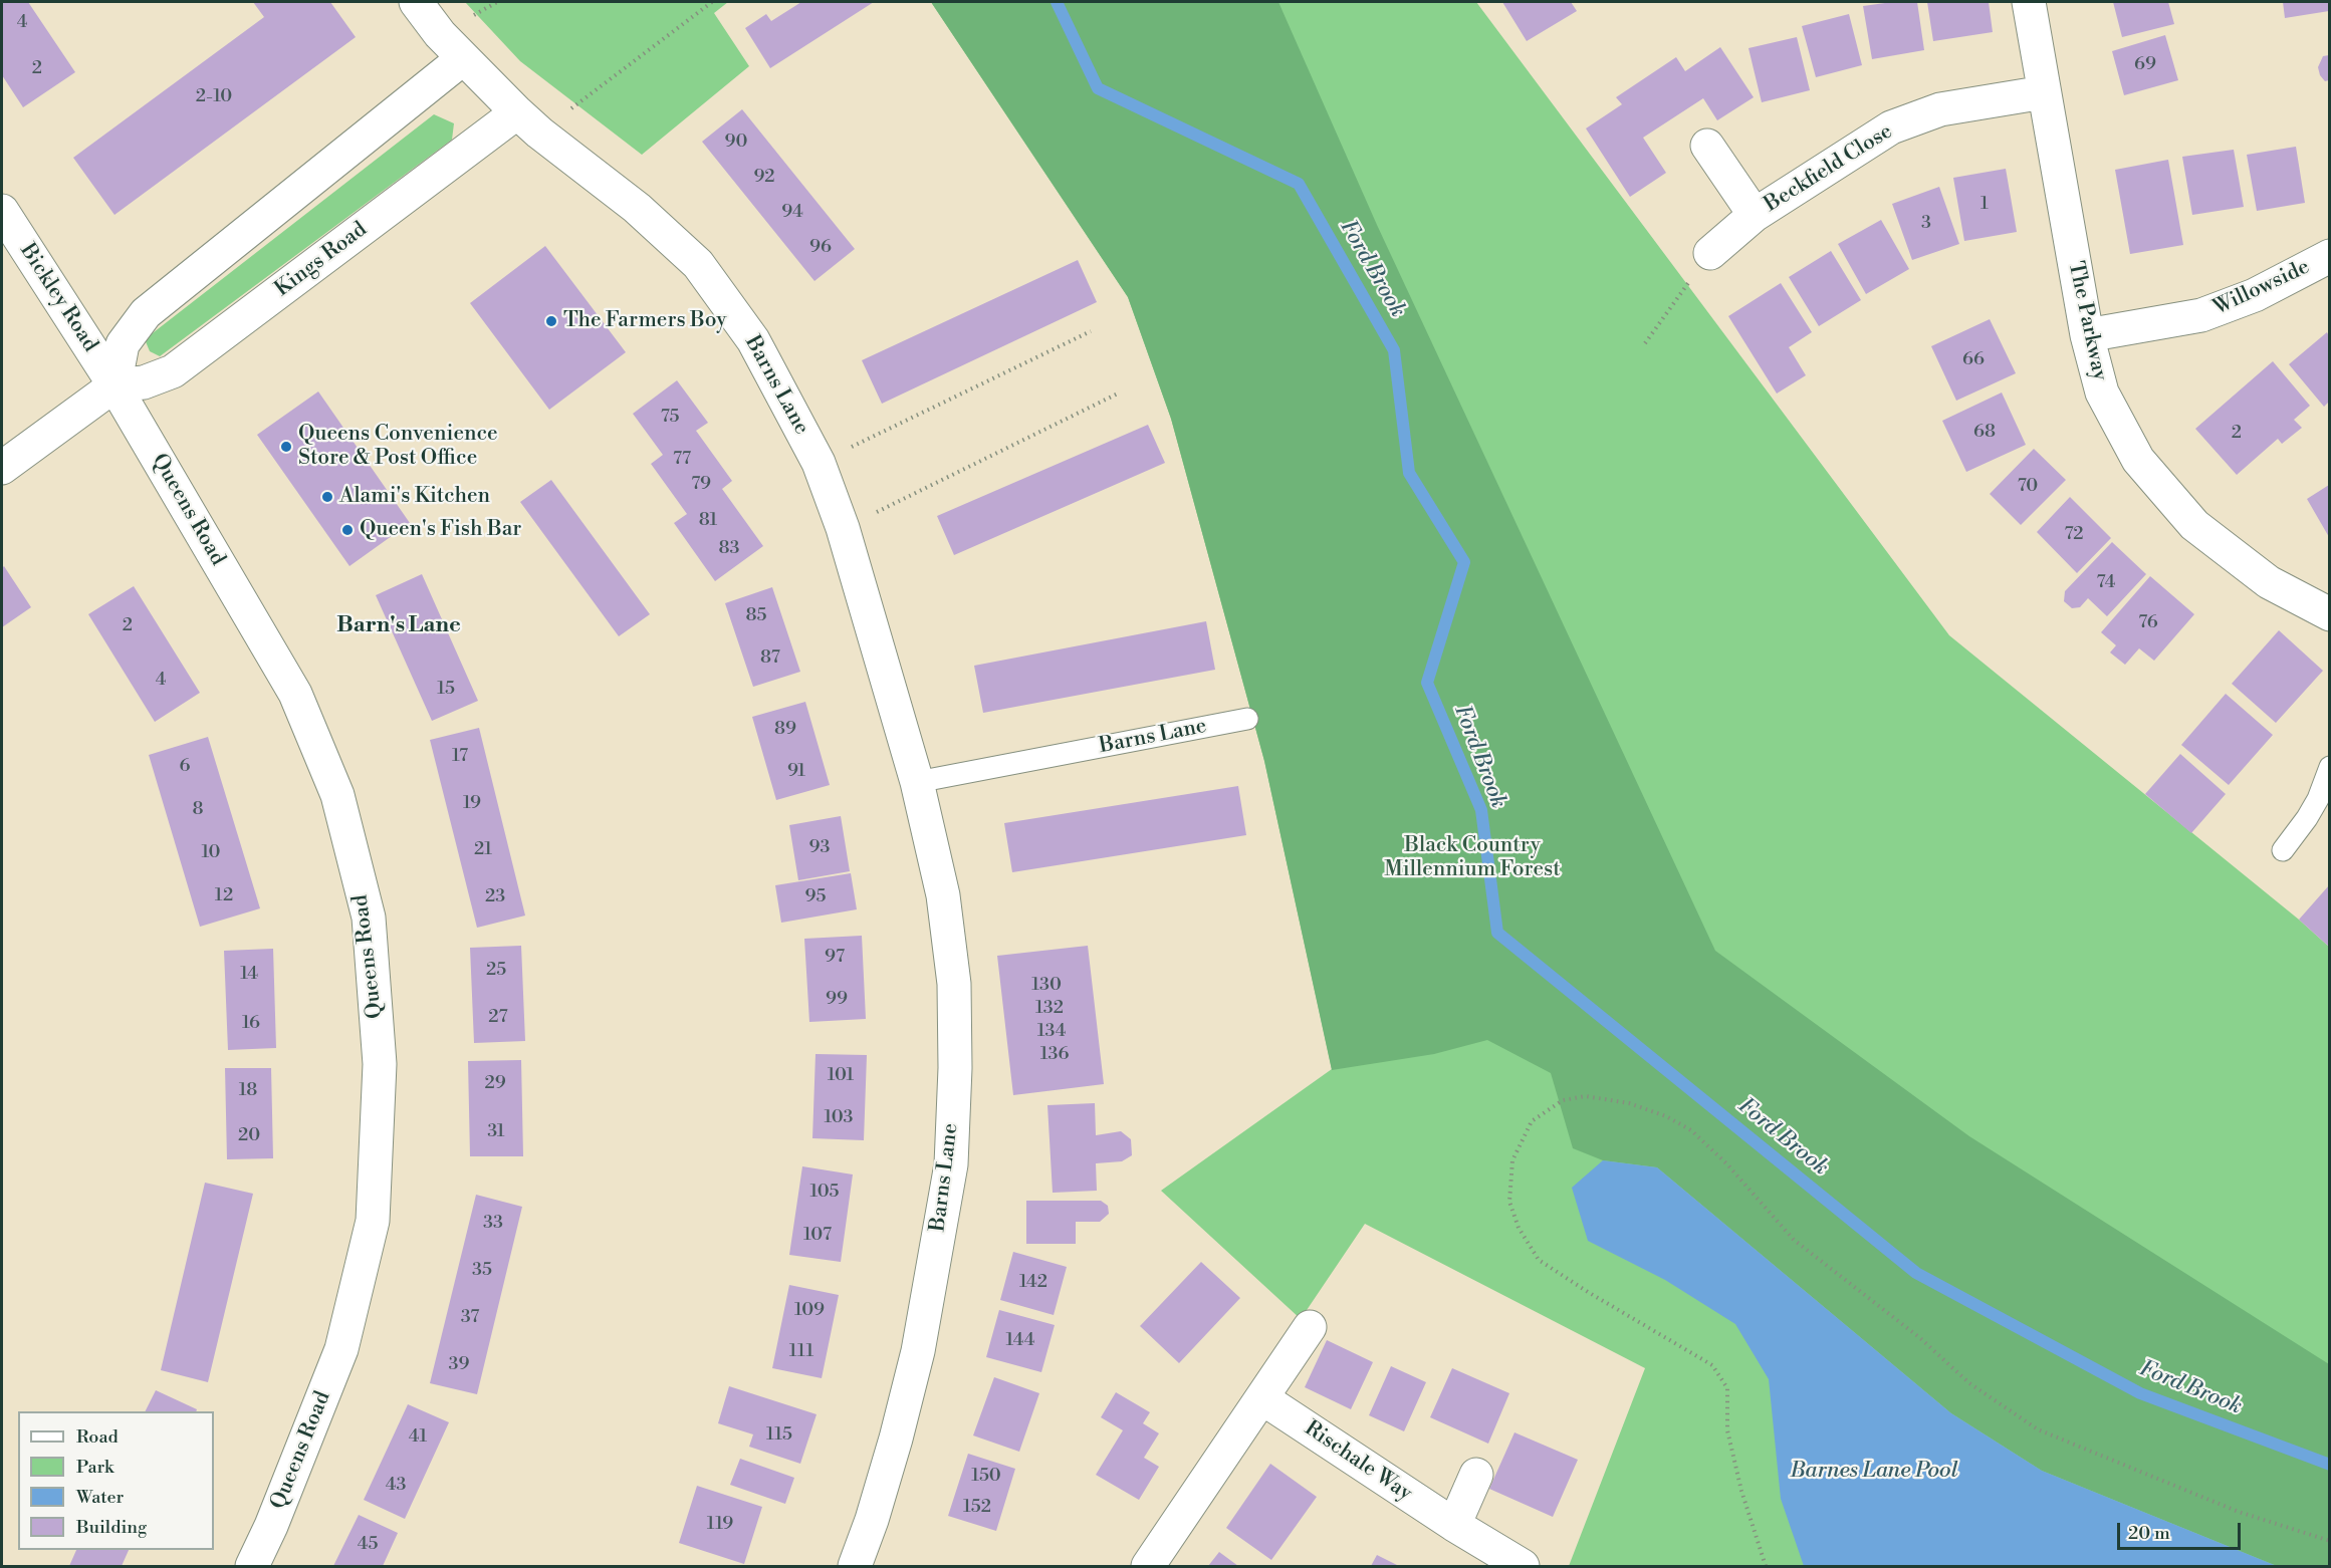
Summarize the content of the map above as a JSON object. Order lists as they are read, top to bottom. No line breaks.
{"streets":{"street":["Beckfield Close","Kings Road","Willowside","Bickley Road","The Parkway","Barns Lane","Queens Road","Rischale Way"]},"crossings":[["Beckfield Close","The Parkway"],["Kings Road","Bickley Road"],["Kings Road","Barns Lane"],["Kings Road","Queens Road"],["Willowside","The Parkway"],["Bickley Road","Queens Road"]],"districts":["Barn's Lane"],"water":["Ford Brook","Barnes Lane Pool"],"parks":["Black Country Millennium Forest"],"places":["The Farmers Boy","Queens Convenience Store & Post Office","Alami's Kitchen","Queen's Fish Bar"],"house_numbers":["4","69","2","2-10","90","92","1","94","3","96","66","75","68","2","77","79","70","81","72","83","74","85","76","2","87","4","15","89","17","6","91","19","8","93","21","10","12","23","95","97","25","14","130","99","132","27","16","134","136","101","29","18","103","31","20","105","33","107","35","142","109","37","144","111","39","115","41","150","43","152","119","45"],"legend":["Road","Park","Water","Building"],"scale_bar":"20 m"}
